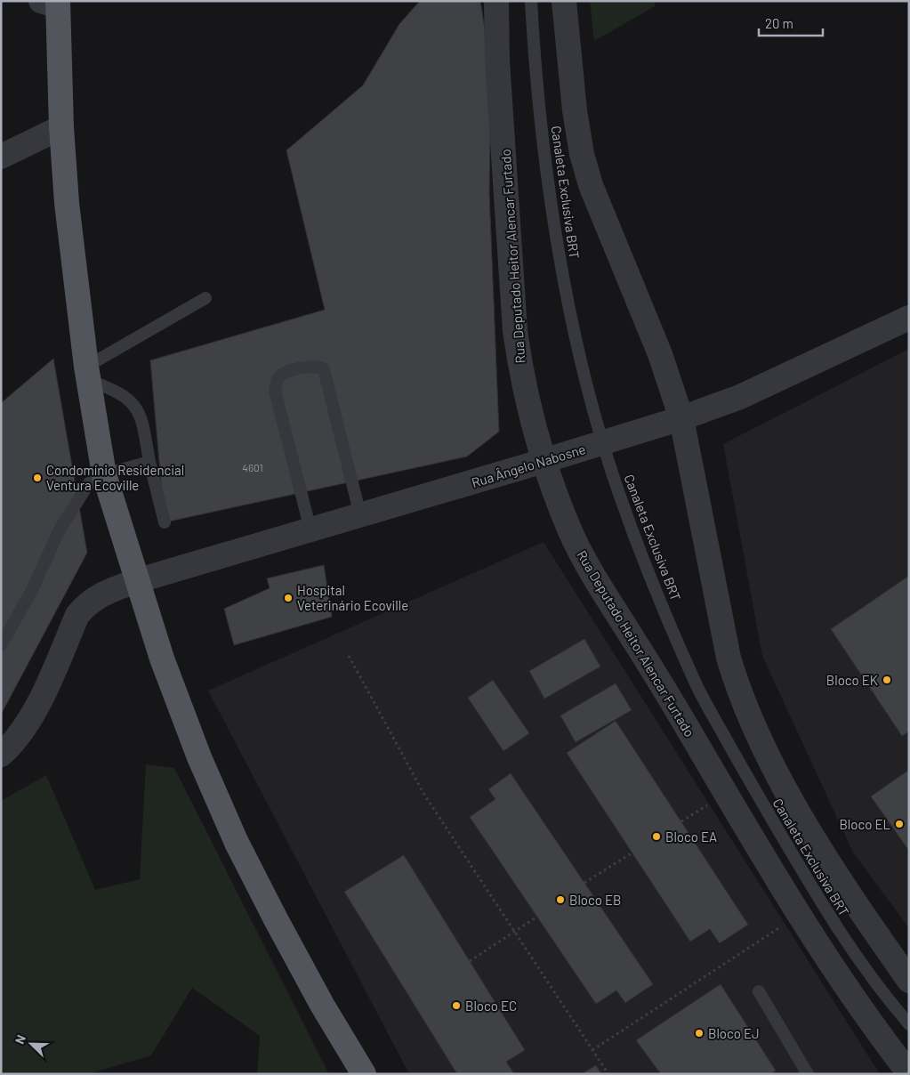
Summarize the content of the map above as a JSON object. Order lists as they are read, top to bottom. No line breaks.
{"streets":{"street":["Rua Deputado Heitor Alencar Furtado","Rua Ângelo Nabosne"],"lane":["Canaleta Exclusiva BRT"]},"crossings":[["Rua Deputado Heitor Alencar Furtado","Rua Ângelo Nabosne"]],"places":["Condomínio Residencial Ventura Ecoville","Hospital Veterinário Ecoville","Bloco EK","Bloco EL","Bloco EA","Bloco EB","Bloco EC","Bloco EJ"],"house_numbers":["4601"],"scale_bar":"20 m","north":"top left"}
